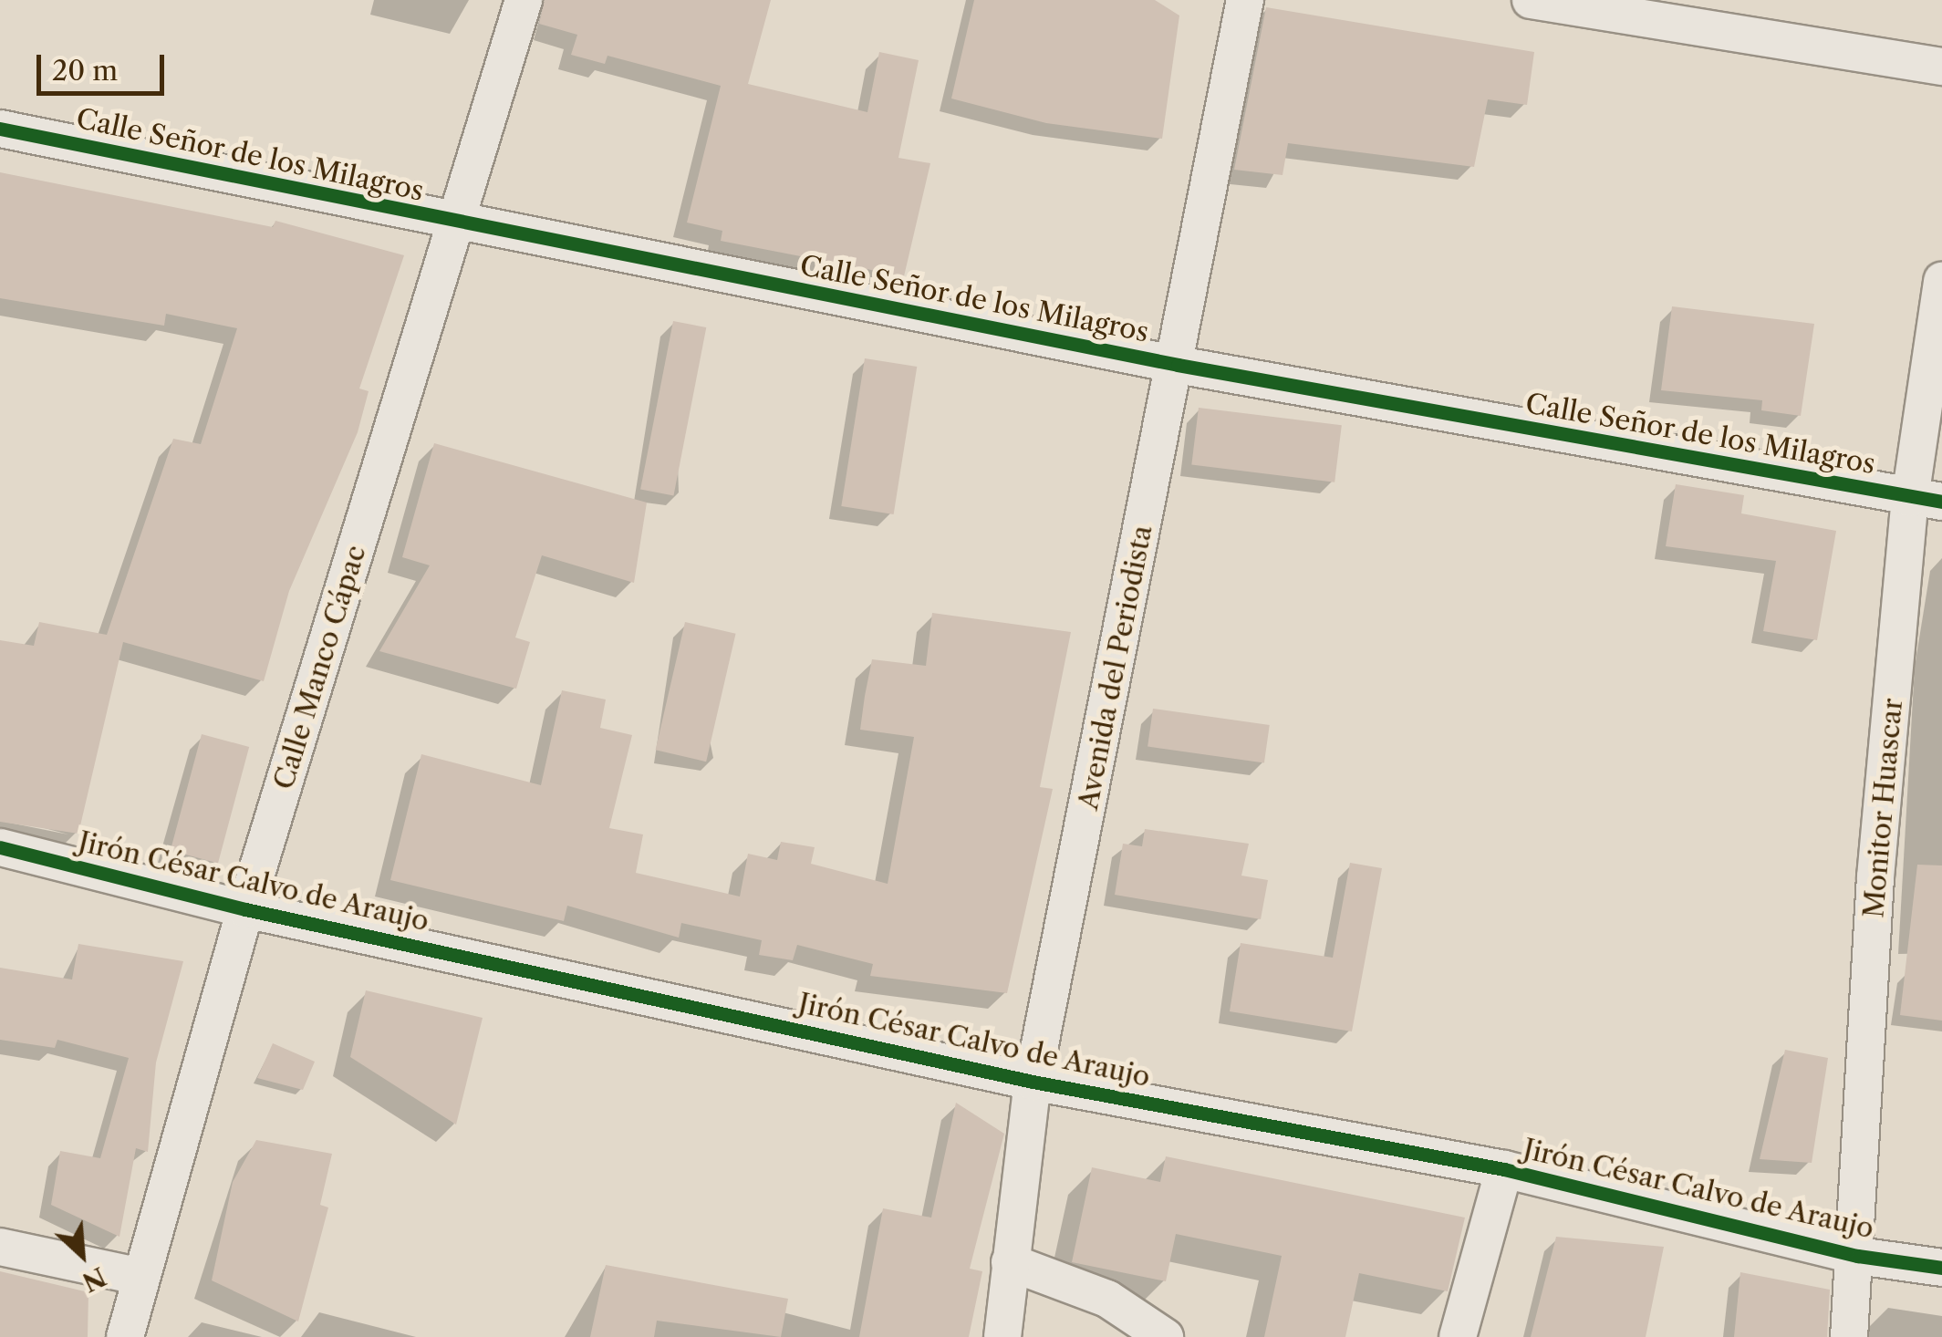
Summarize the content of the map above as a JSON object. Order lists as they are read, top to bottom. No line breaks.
{"streets":{"street":["Calle Señor de los Milagros","Calle Manco Cápac","Avenida del Periodista","Monitor Huascar","Jirón César Calvo de Araujo"]},"crossings":[["Calle Señor de los Milagros","Calle Manco Cápac"],["Calle Señor de los Milagros","Avenida del Periodista"],["Calle Señor de los Milagros","Monitor Huascar"],["Calle Manco Cápac","Jirón César Calvo de Araujo"],["Avenida del Periodista","Jirón César Calvo de Araujo"],["Monitor Huascar","Jirón César Calvo de Araujo"]],"scale_bar":"20 m","north":"bottom right"}
